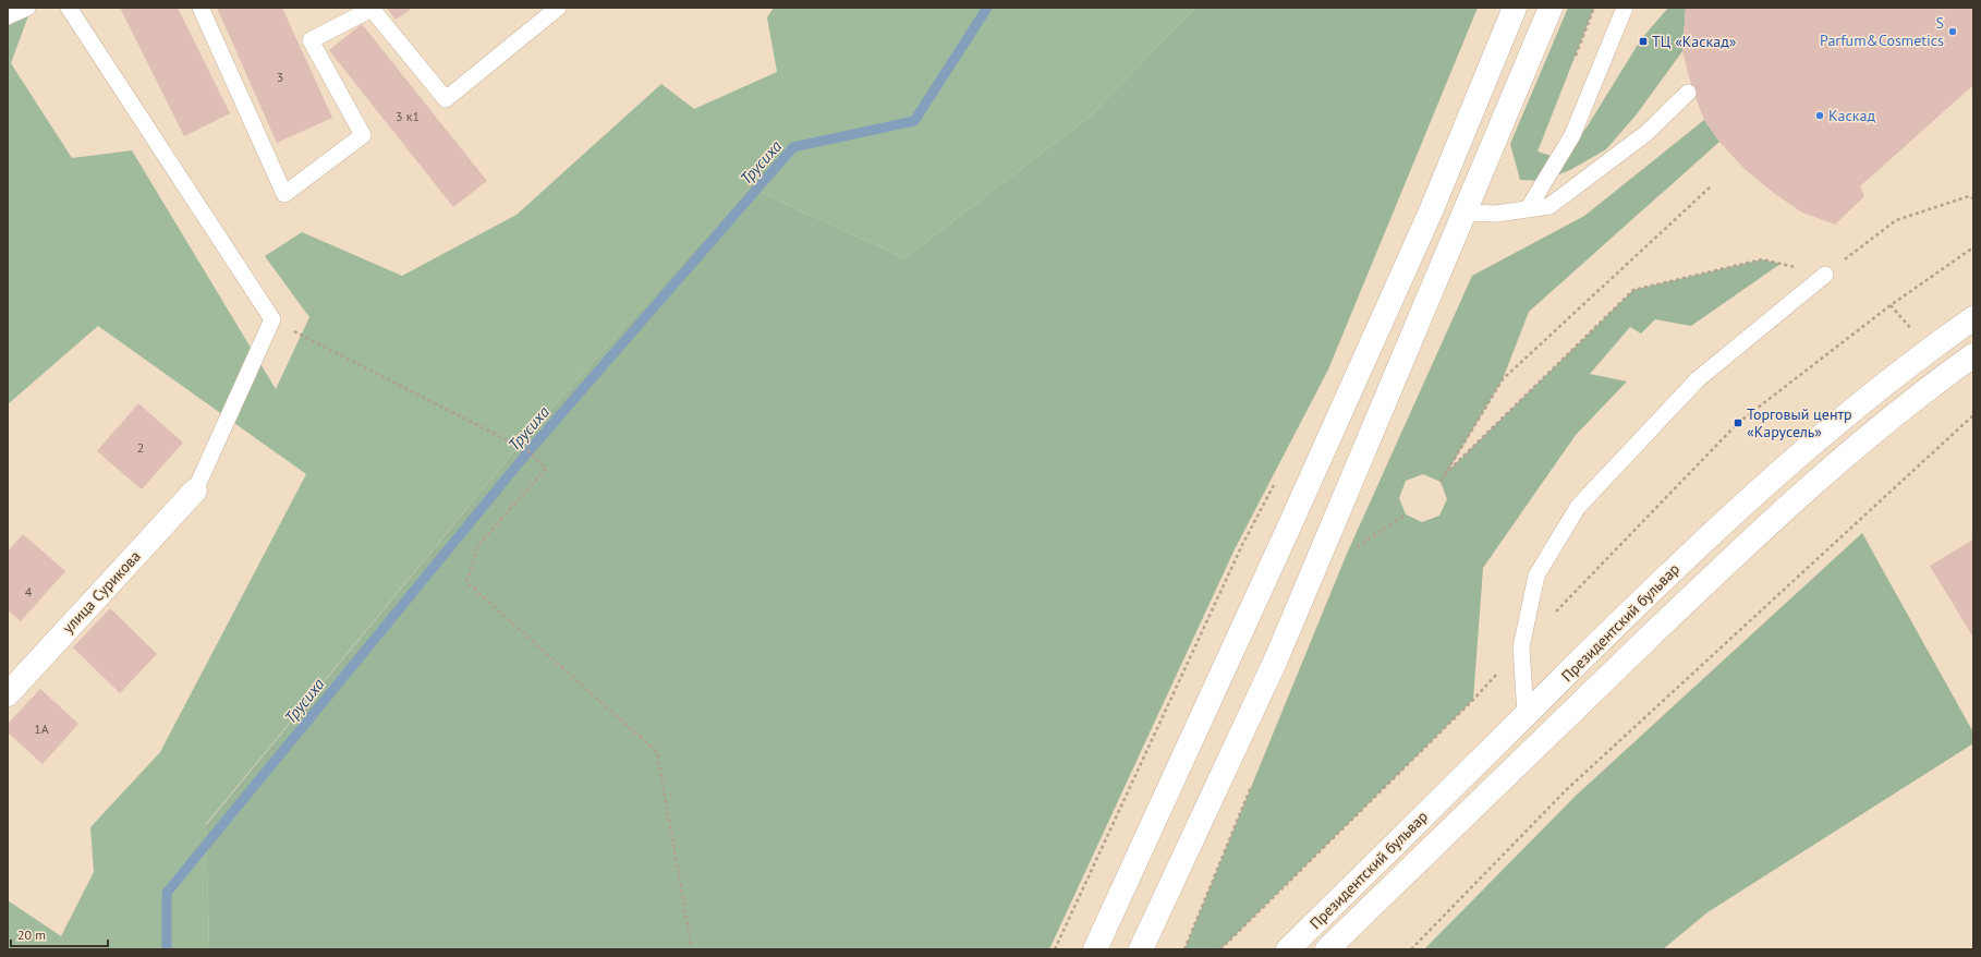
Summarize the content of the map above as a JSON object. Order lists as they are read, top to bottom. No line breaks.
{"streets":{"main road":["улица Сурикова","Президентский бульвар"]},"water":["Трусиха"],"places":{"other":["S Parfum&Cosmetics","Каскад"],"transit":["ТЦ «Каскад»","Торговый центр «Карусель»"]},"house_numbers":["3","3 к1","2","4","1А"],"scale_bar":"20 m"}
